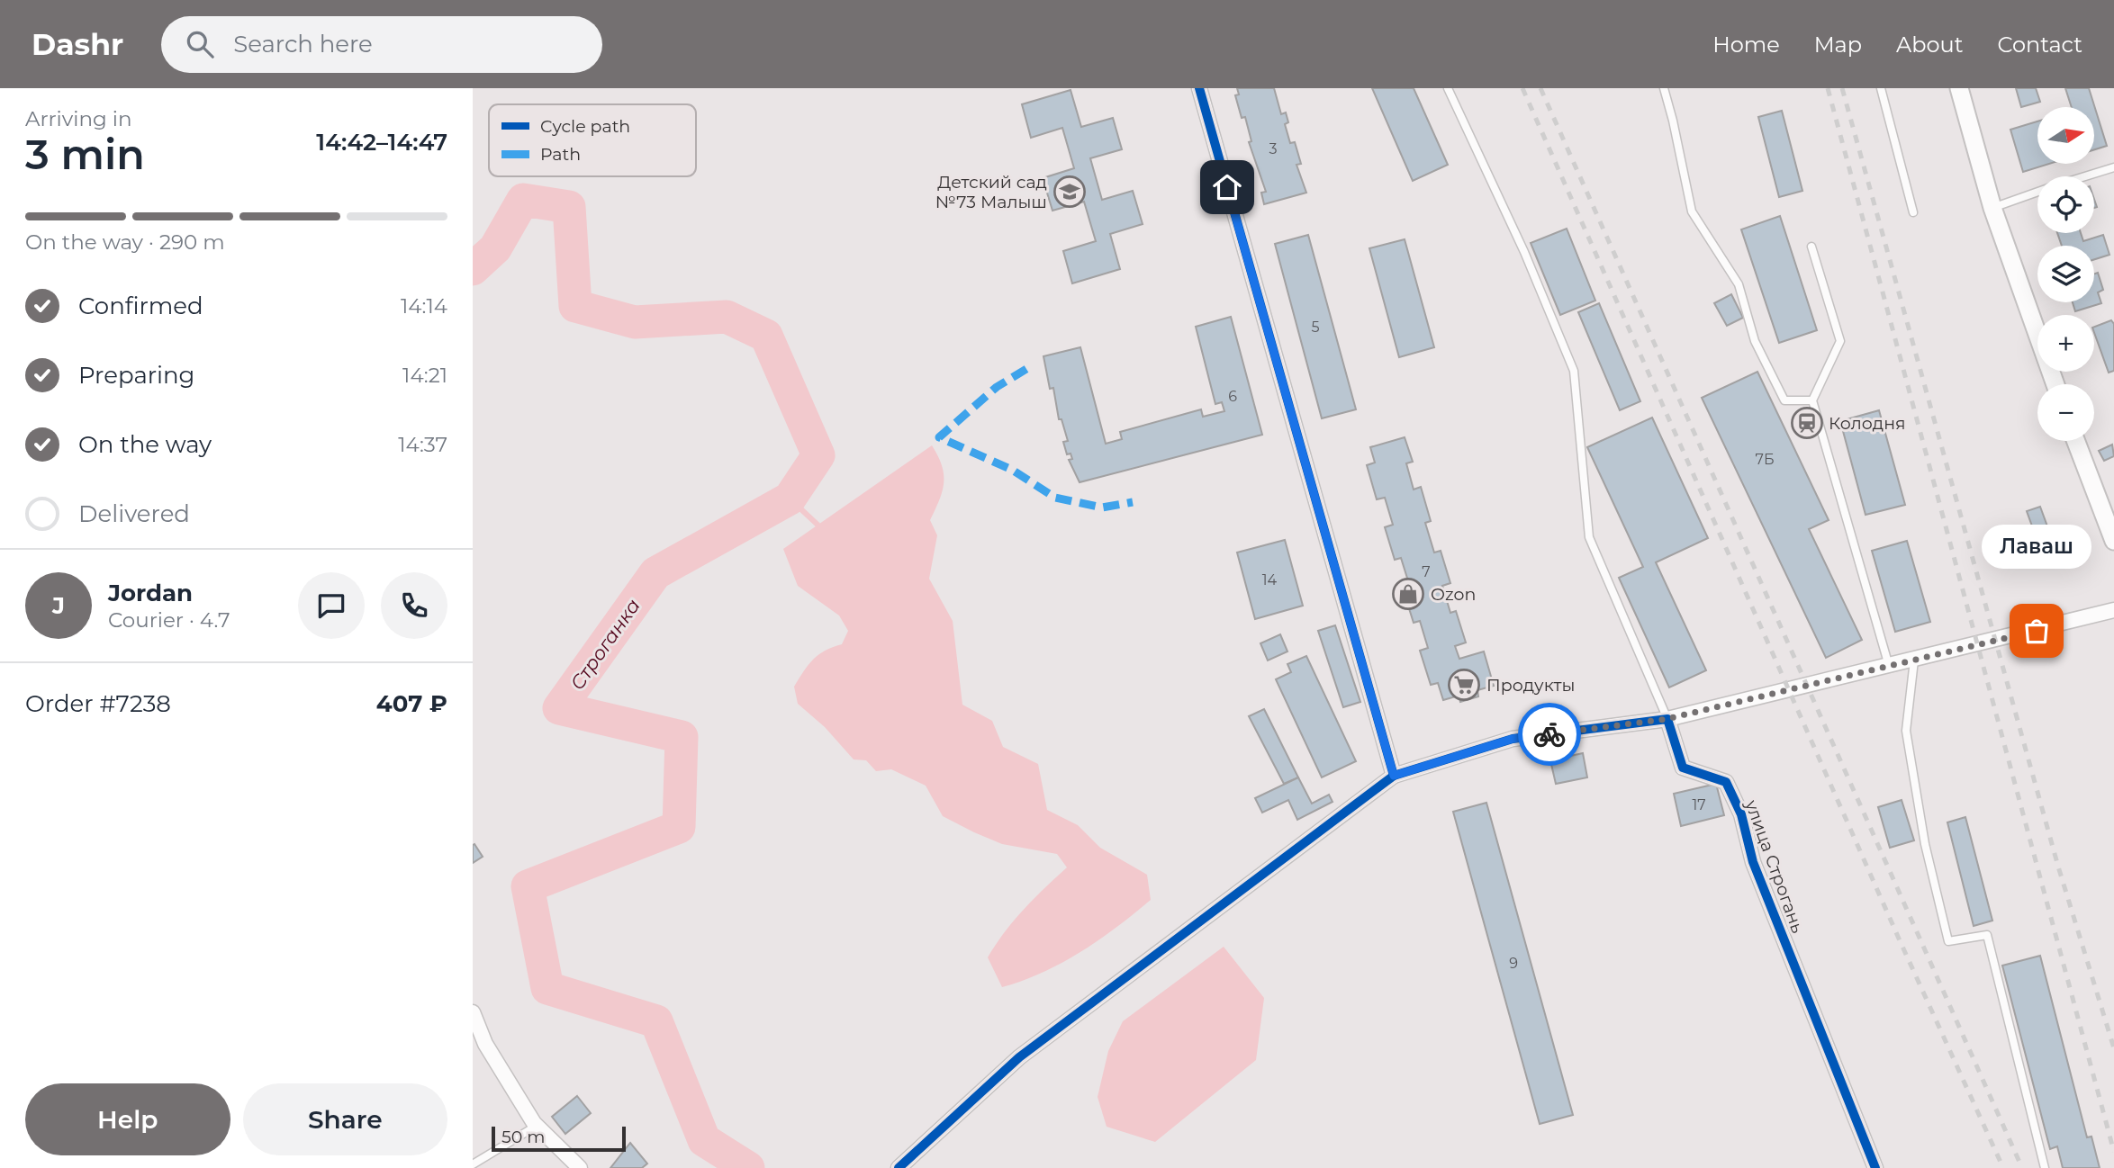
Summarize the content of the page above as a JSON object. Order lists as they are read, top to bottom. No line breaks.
{"streets":{"street":["улица Строгань"]},"water":["Строганка"],"places":{"school or university":["Детский сад №73 Малыш"],"station":["Колодня"],"shop":["Ozon"],"other":["Лаваш"],"supermarket":["Продукты"]},"house_numbers":["3","5","6","7Б","7","14","17","9"],"legend":["Cycle path","Path"],"scale_bar":"50 m","north":"right","page":{"header":"Dashr","search":"Search here","nav":["Home","Map","About","Contact"],"heading":["3 min","Arriving in","14:42–14:47"],"panel":["Jordan","Courier · 4.7","Order #7238","407 ₽"],"map_buttons":["+","−"],"bar":"On the way · 290 m","list":[["Confirmed","14:14"],["Preparing","14:21"],["On the way","14:37"],"Delivered"],"bubble":"Лаваш","round":"J","buttons":["Help","Share"],"scale":"50 m"}}
